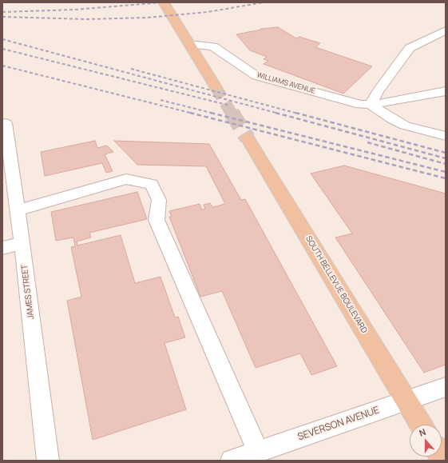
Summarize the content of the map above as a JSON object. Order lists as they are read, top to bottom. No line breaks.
{"streets":{"main road":["SOUTH BELLEVUE BOULEVARD"],"street":["WILLIAMS AVENUE","JAMES STREET","SEVERSON AVENUE"]},"crossings":[["SOUTH BELLEVUE BOULEVARD","SEVERSON AVENUE"]],"north":"top"}
